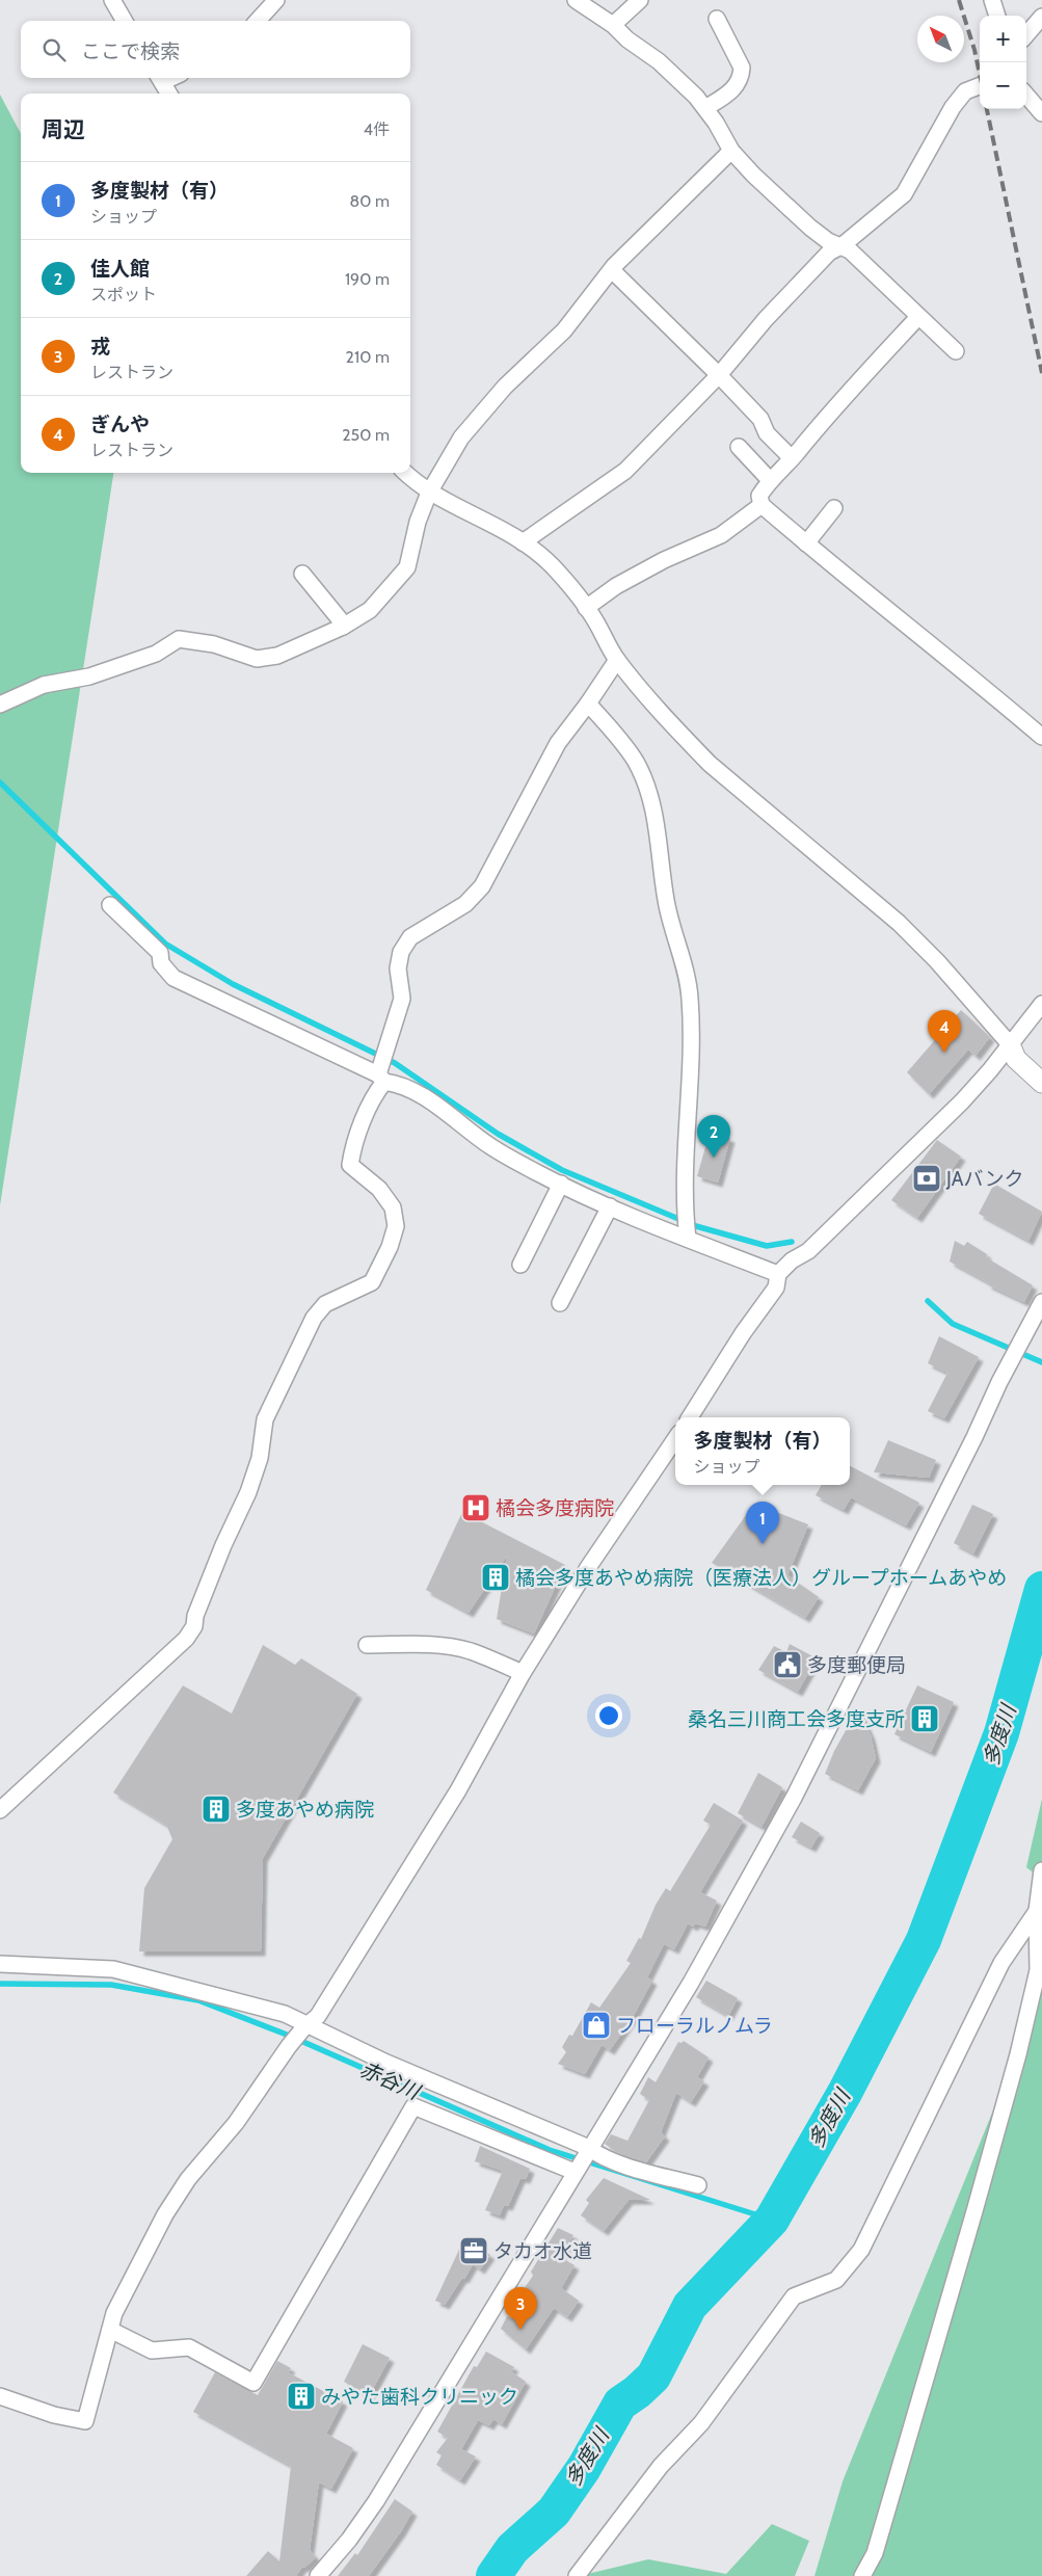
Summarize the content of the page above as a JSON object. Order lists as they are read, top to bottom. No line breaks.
{"water":["多度川","赤谷川"],"places":{"bank":["JAバンク"],"hospital":["橘会多度病院"],"building":["橘会多度あやめ病院（医療法人）グループホームあやめ","桑名三川商工会多度支所","多度あやめ病院","みやた歯科クリニック"],"public building":["多度郵便局"],"shop":["フローラルノムラ"],"office":["タカオ水道"]},"north":"top left","page":{"map_buttons":["+","−"],"search":"ここで検索","heading":["周辺","4件"],"list":[{"mark":"1","name":"多度製材（有）","note":"ショップ","value":"80 m"},{"mark":"2","name":"佳人館","note":"スポット","value":"190 m"},{"mark":"3","name":"戎","note":"レストラン","value":"210 m"},{"mark":"4","name":"ぎんや","note":"レストラン","value":"250 m"}],"pins":["4","2","1","3"],"popup":["多度製材（有）","ショップ"]}}
